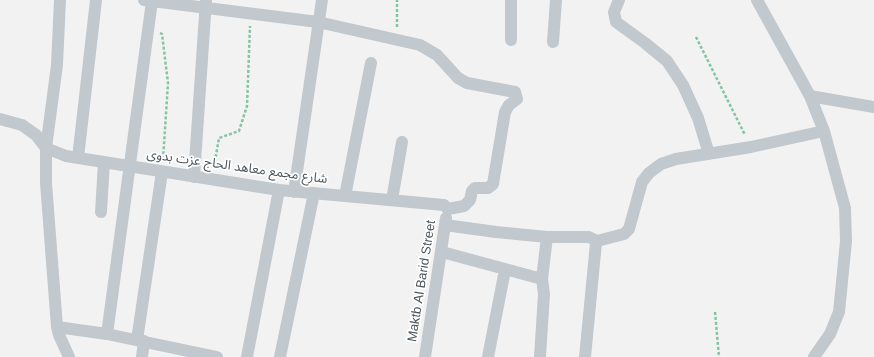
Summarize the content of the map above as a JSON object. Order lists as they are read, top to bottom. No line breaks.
{"streets":{"street":["شارع مجمع معاهد الحاج عزت بدوى","Maktb Al Barid Street"]},"crossings":[["شارع مجمع معاهد الحاج عزت بدوى","Maktb Al Barid Street"]]}
